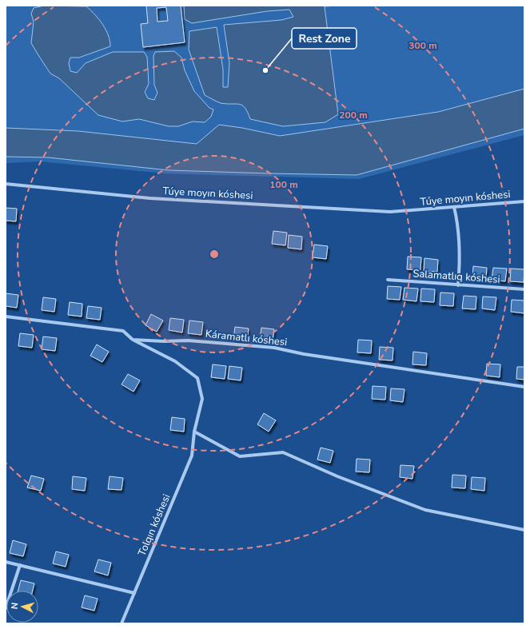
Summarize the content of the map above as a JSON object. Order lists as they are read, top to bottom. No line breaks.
{"streets":{"street":["Túye moyın kóshesi","Salamatlıq kóshesi","Káramatlı kóshesi","Tolqın kóshesi"]},"crossings":[["Káramatlı kóshesi","Tolqın kóshesi"]],"places":["Rest Zone"],"north":"left","rings":["300 m","200 m","100 m"]}
